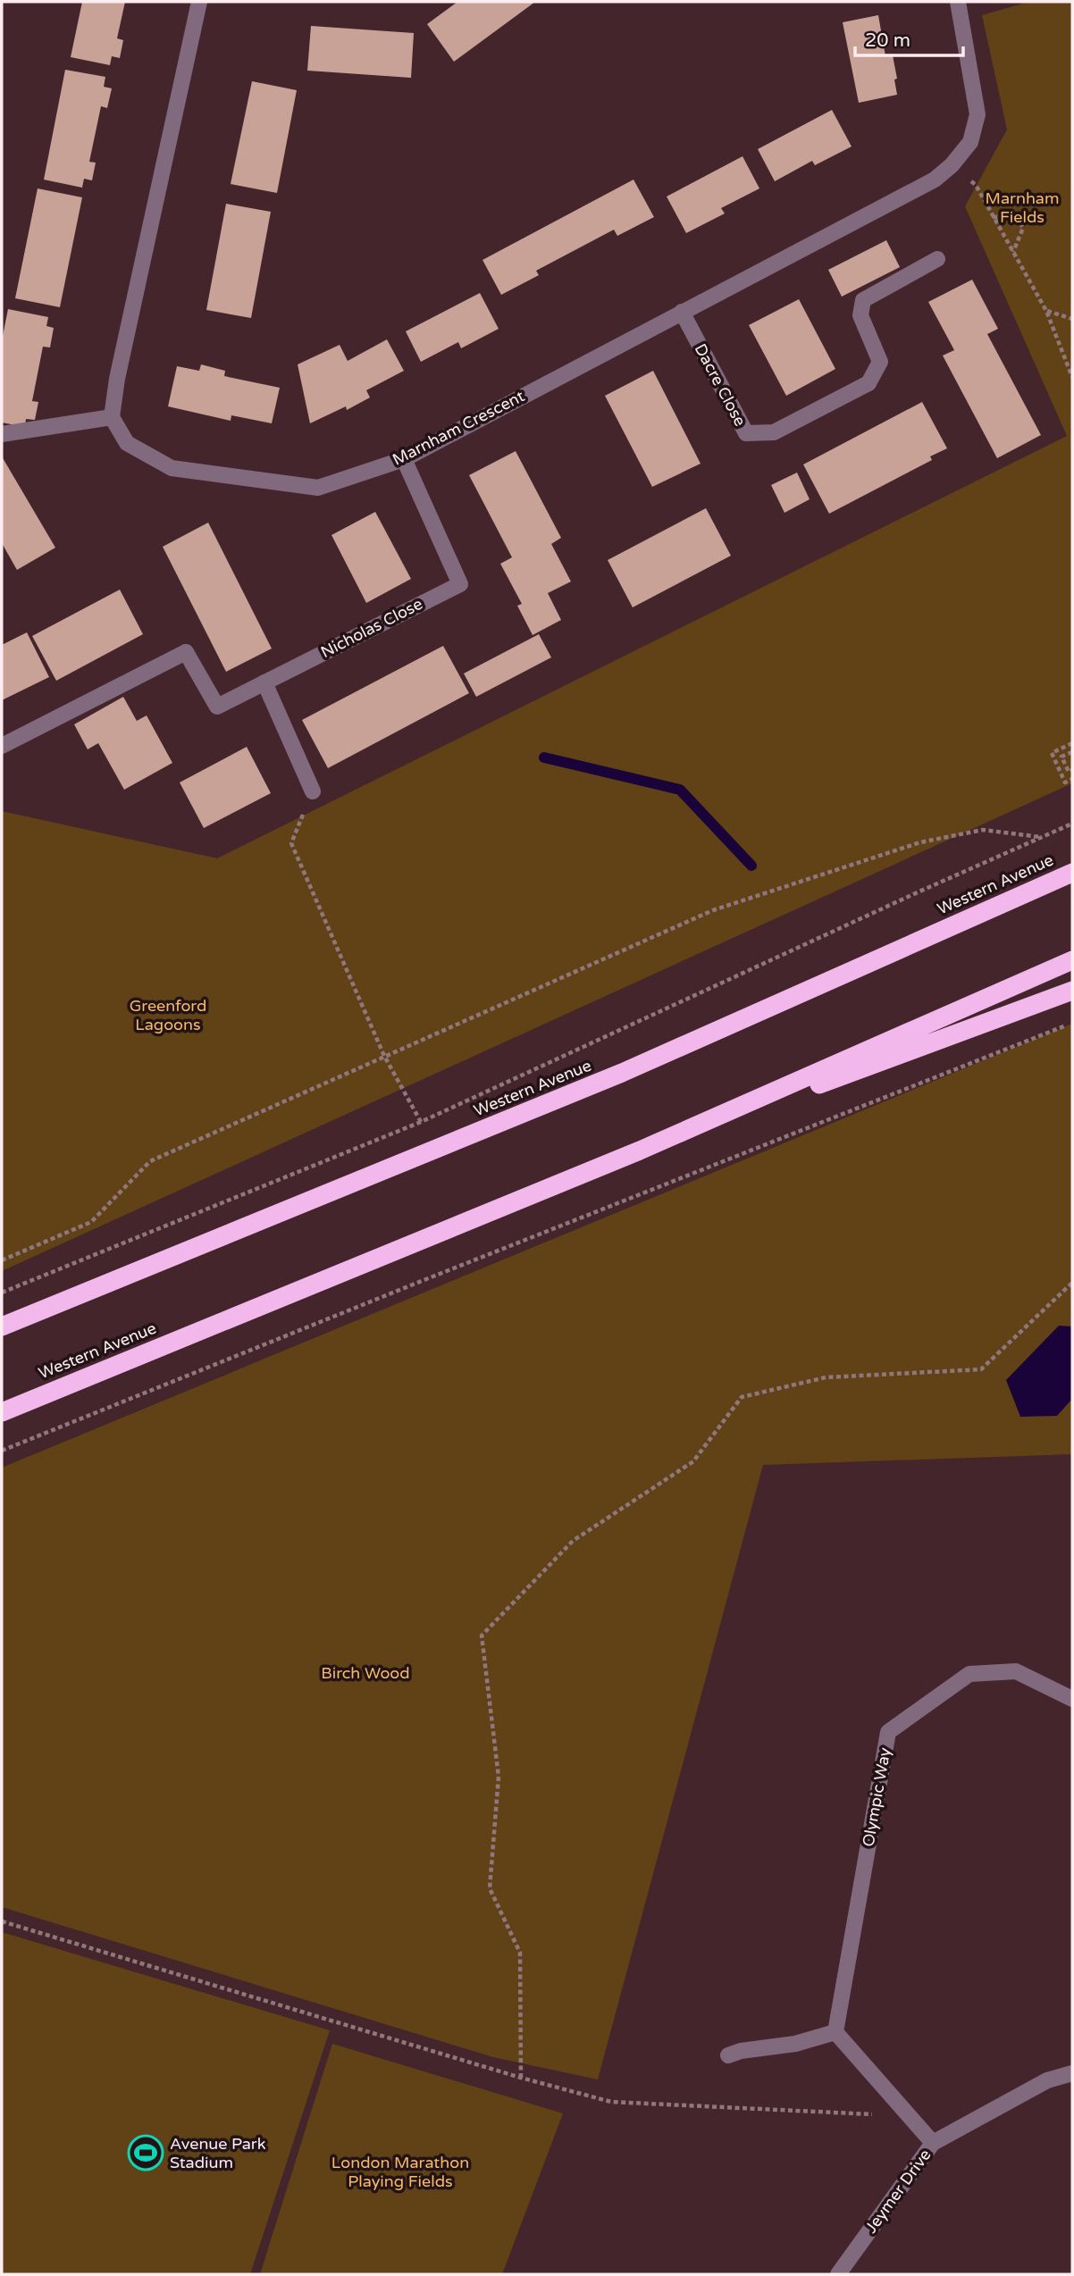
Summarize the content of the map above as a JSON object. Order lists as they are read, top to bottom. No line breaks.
{"streets":{"highway":["Western Avenue"],"street":["Dacre Close","Marnham Crescent","Nicholas Close","Olympic Way","Jeymer Drive"]},"crossings":[["Dacre Close","Marnham Crescent"],["Marnham Crescent","Nicholas Close"]],"parks":["Marnham Fields","Greenford Lagoons","Birch Wood","London Marathon Playing Fields"],"places":{"sports":["Avenue Park Stadium"]},"scale_bar":"20 m"}
